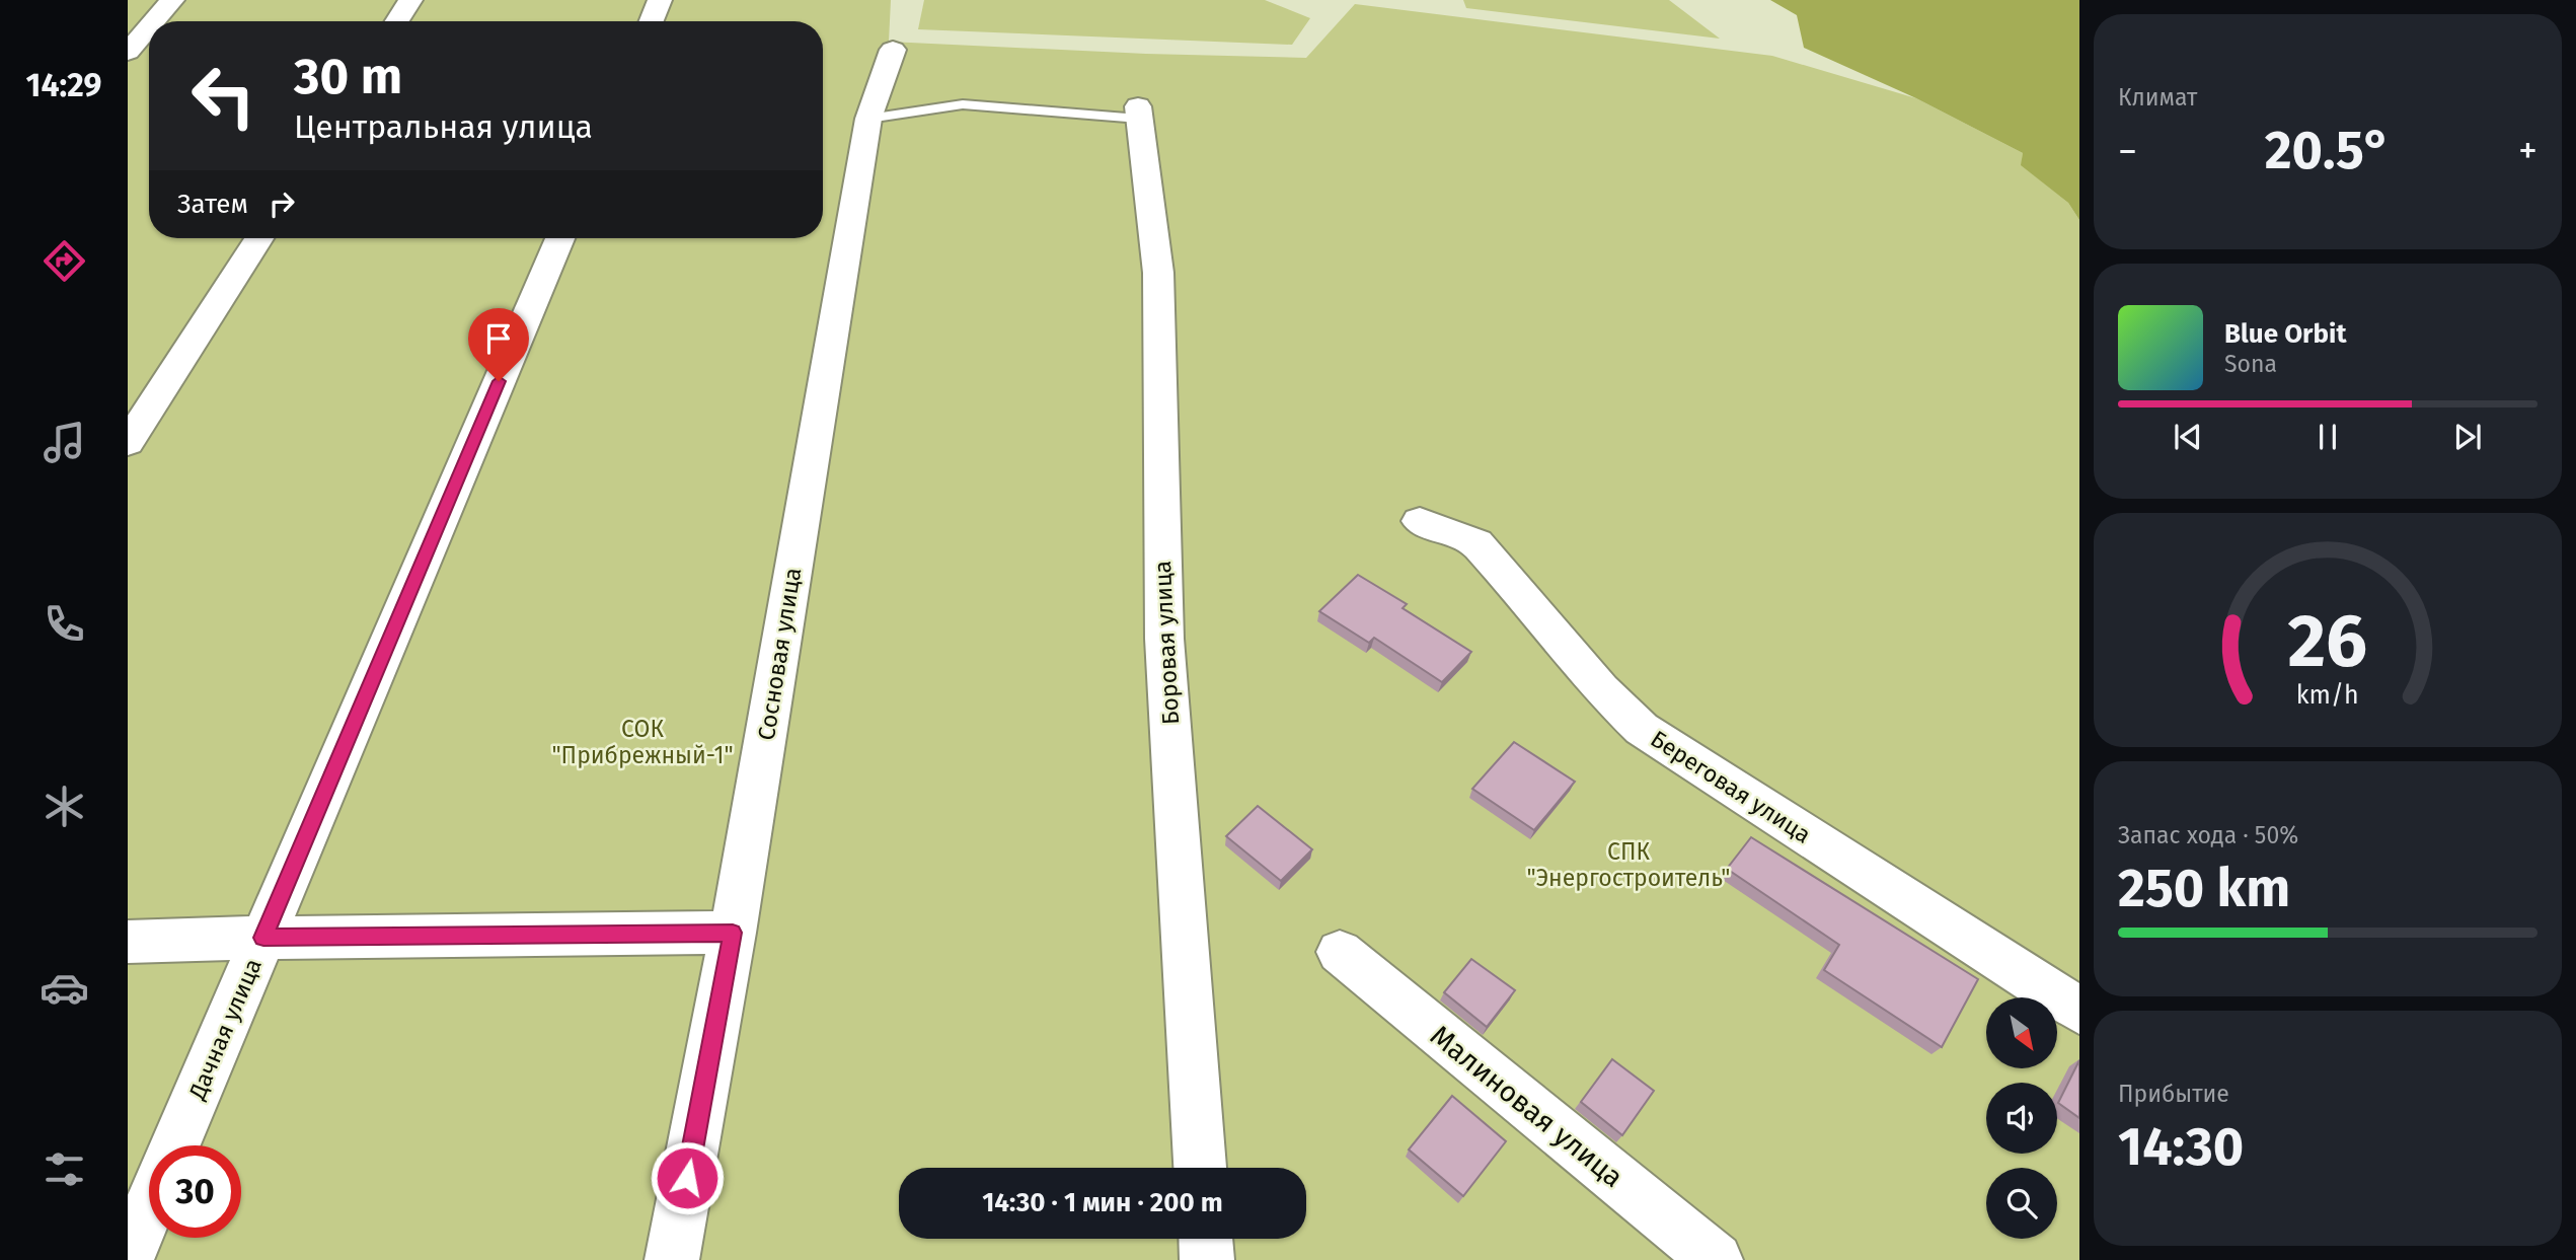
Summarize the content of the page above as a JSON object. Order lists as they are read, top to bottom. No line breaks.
{"streets":{"street":["Боровая улица","Сосновая улица","Береговая улица","Дачная улица","Малиновая улица"]},"parks":["СОК \"Прибрежный-1\"","СПК \"Энергостроитель\""],"north":"bottom right","page":{"tabs":"14:29","tile":["Климат",["Запас хода · 50%","250 km"],["Прибытие","14:30"]],"turn":["30 m","Центральная улица"],"heat":["−","20.5°","+"],"then":"Затем","song":["Blue Orbit","Sona"],"limit":"30","trip":"14:30 · 1 мин · 200 m","gauge":["26","km/h"]}}
